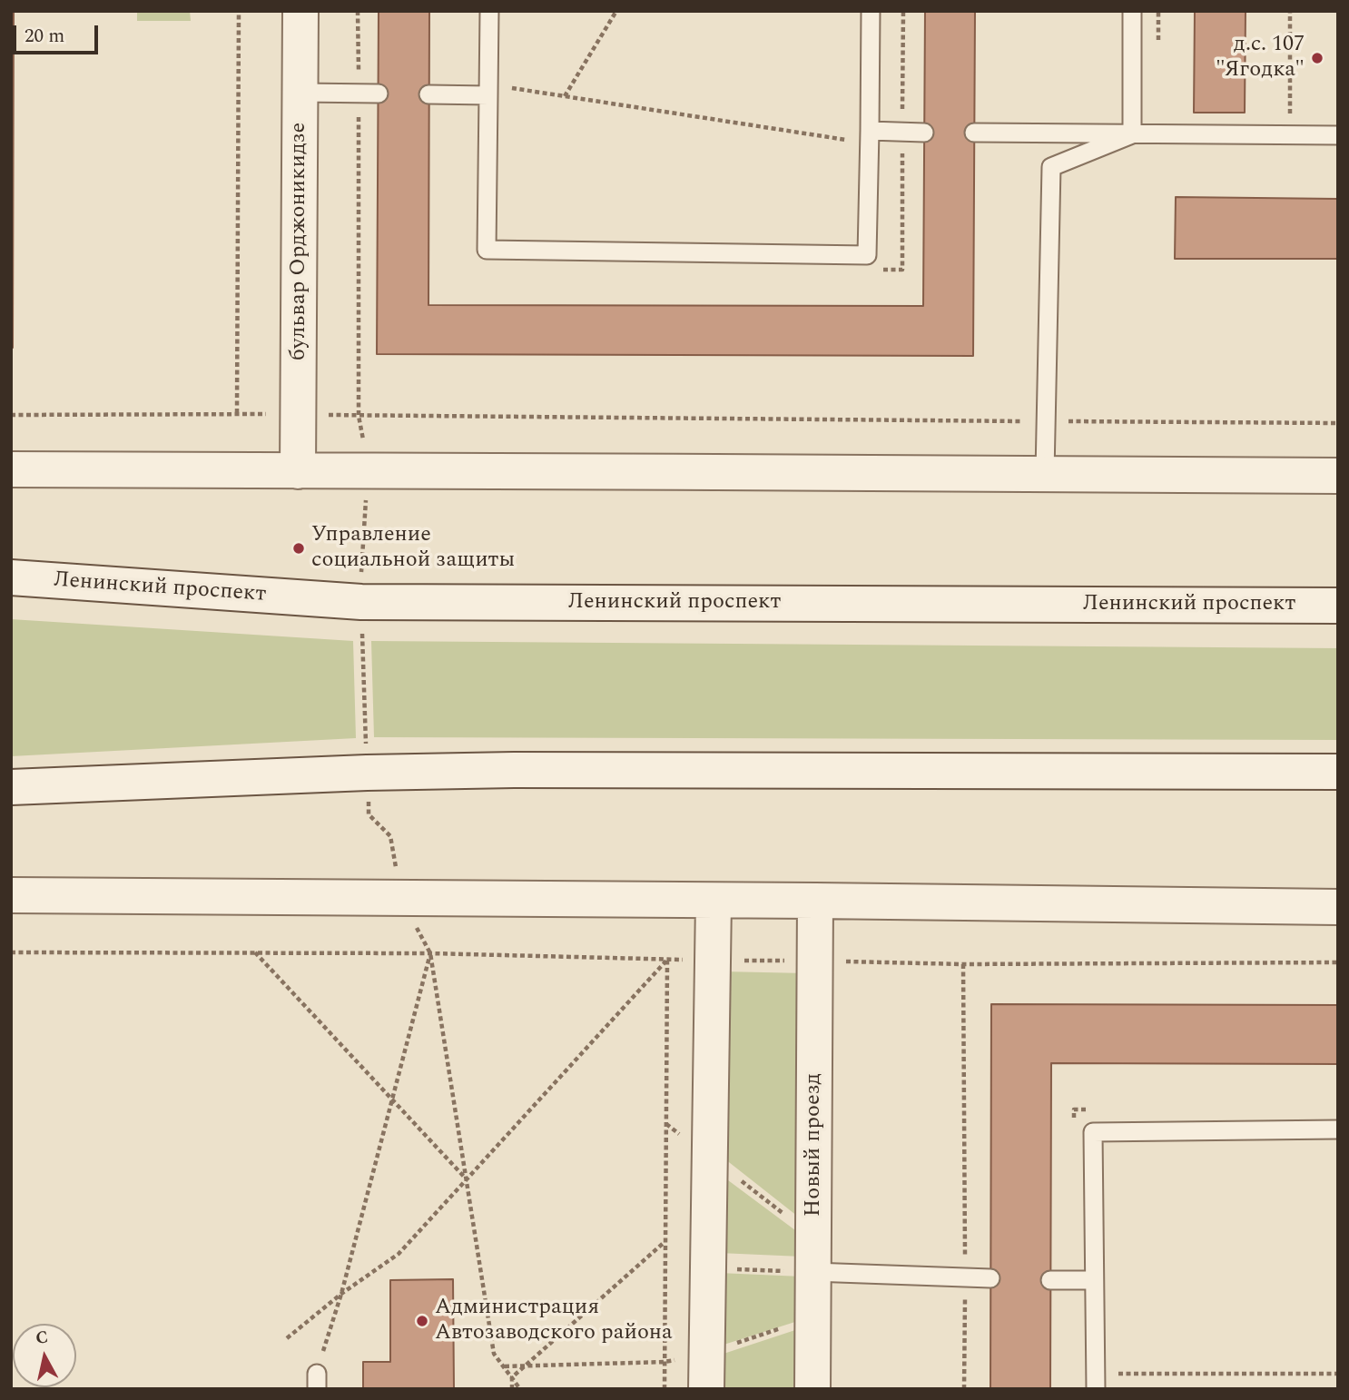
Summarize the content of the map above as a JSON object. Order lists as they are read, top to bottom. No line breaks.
{"streets":{"street":["бульвар Орджоникидзе","Ленинский проспект","Новый проезд"]},"places":["д.с. 107 \"Ягодка\"","Управление социальной защиты","Администрация Автозаводского района"],"scale_bar":"20 m","north":"top"}
